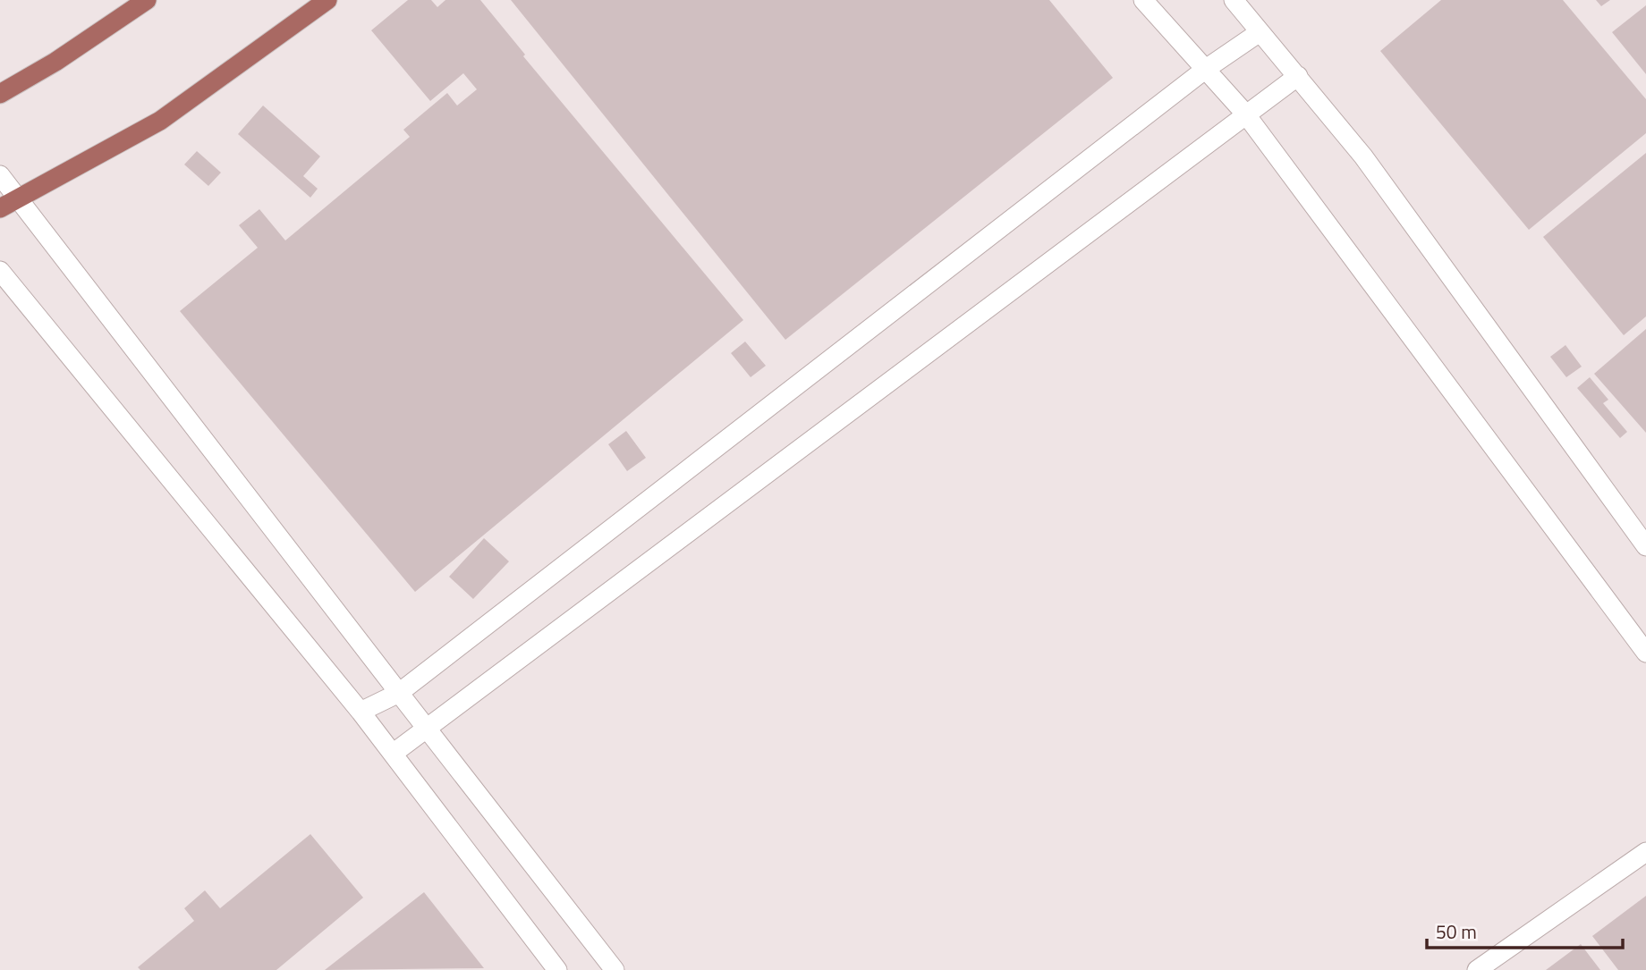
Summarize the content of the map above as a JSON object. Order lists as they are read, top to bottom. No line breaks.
{"scale_bar":"50 m"}
